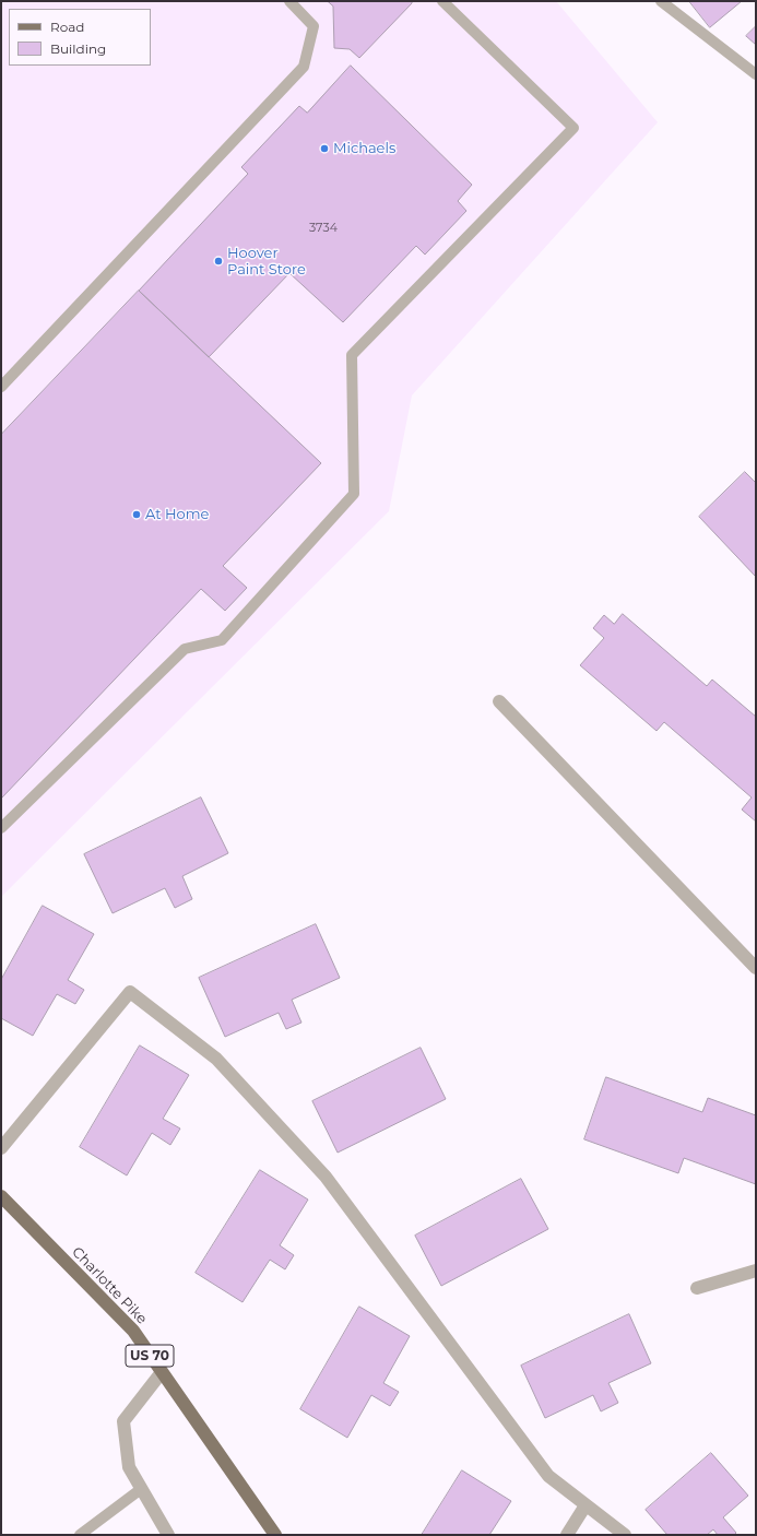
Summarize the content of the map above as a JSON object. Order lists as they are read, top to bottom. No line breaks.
{"streets":{"main road":["Charlotte Pike","US 70"]},"places":["Michaels","Hoover Paint Store","At Home"],"house_numbers":["3734"],"legend":["Road","Building"]}
